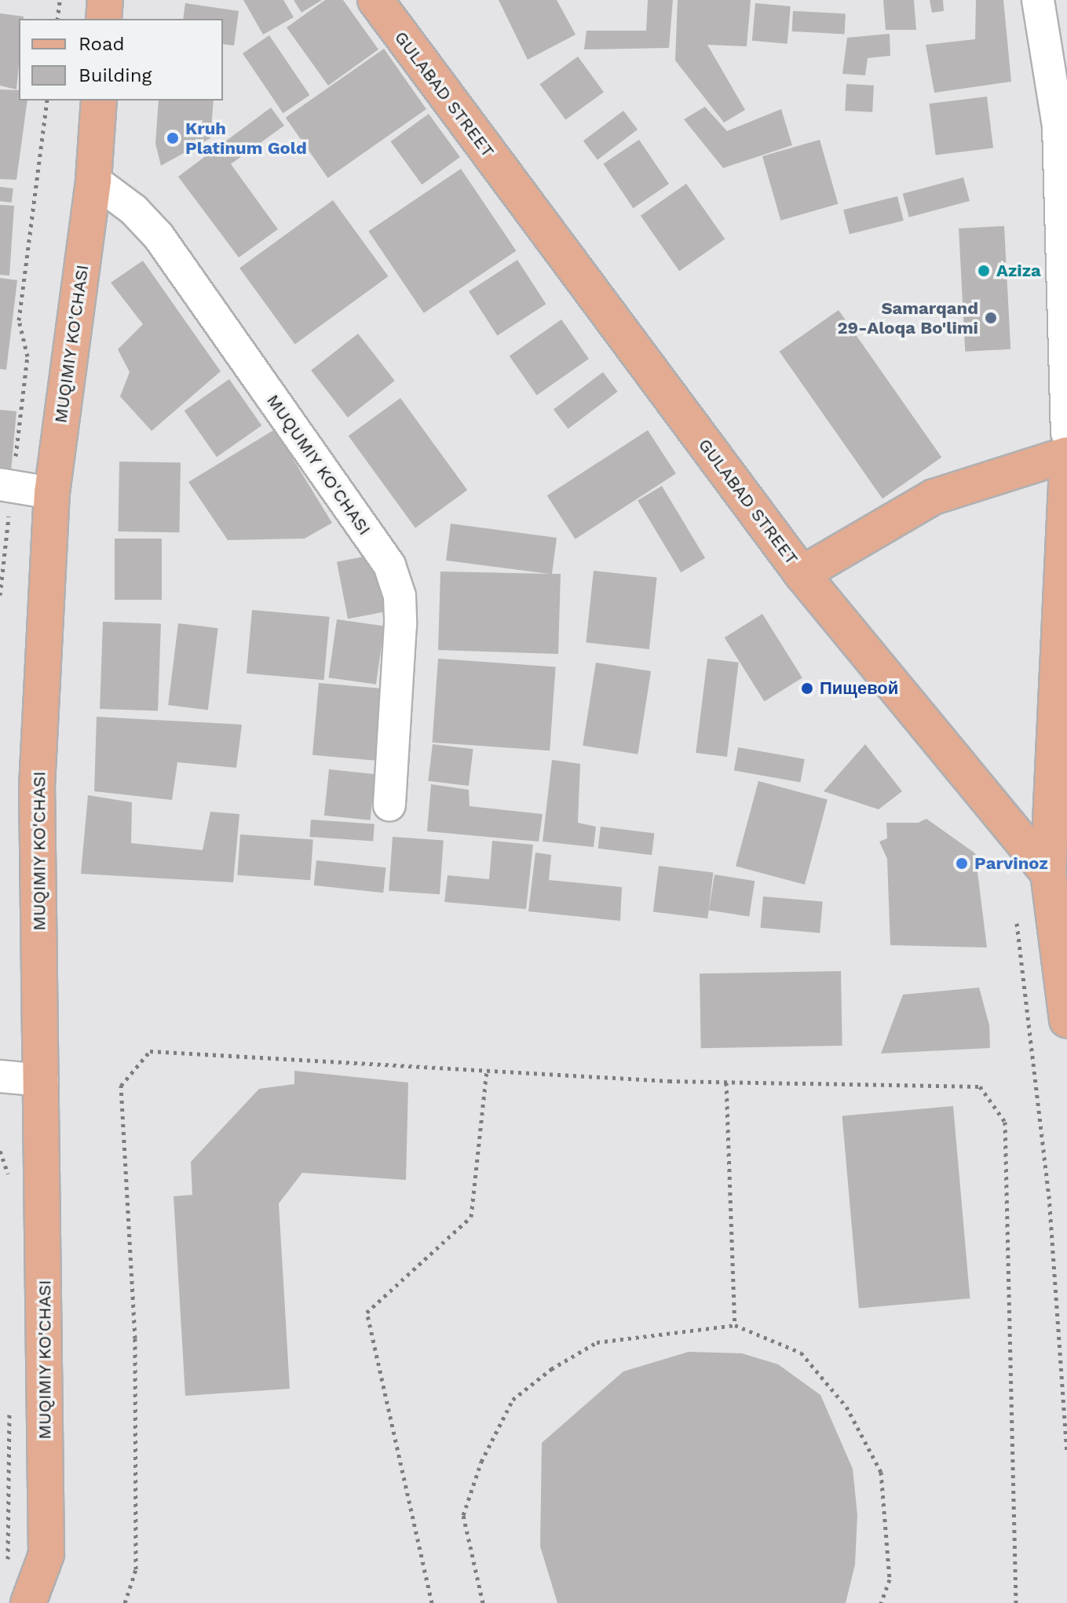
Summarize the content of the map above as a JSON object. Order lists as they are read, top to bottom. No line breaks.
{"streets":{"main road":["GULABAD STREET","MUQIMIY KO'CHASI"],"street":["MUQUMIY KO'CHASI"]},"crossings":[["MUQIMIY KO'CHASI","MUQUMIY KO'CHASI"]],"places":["Kruh Platinum Gold","Aziza","Samarqand 29-Aloqa Bo'limi","Пищевой","Parvinoz"],"legend":["Road","Building"]}
